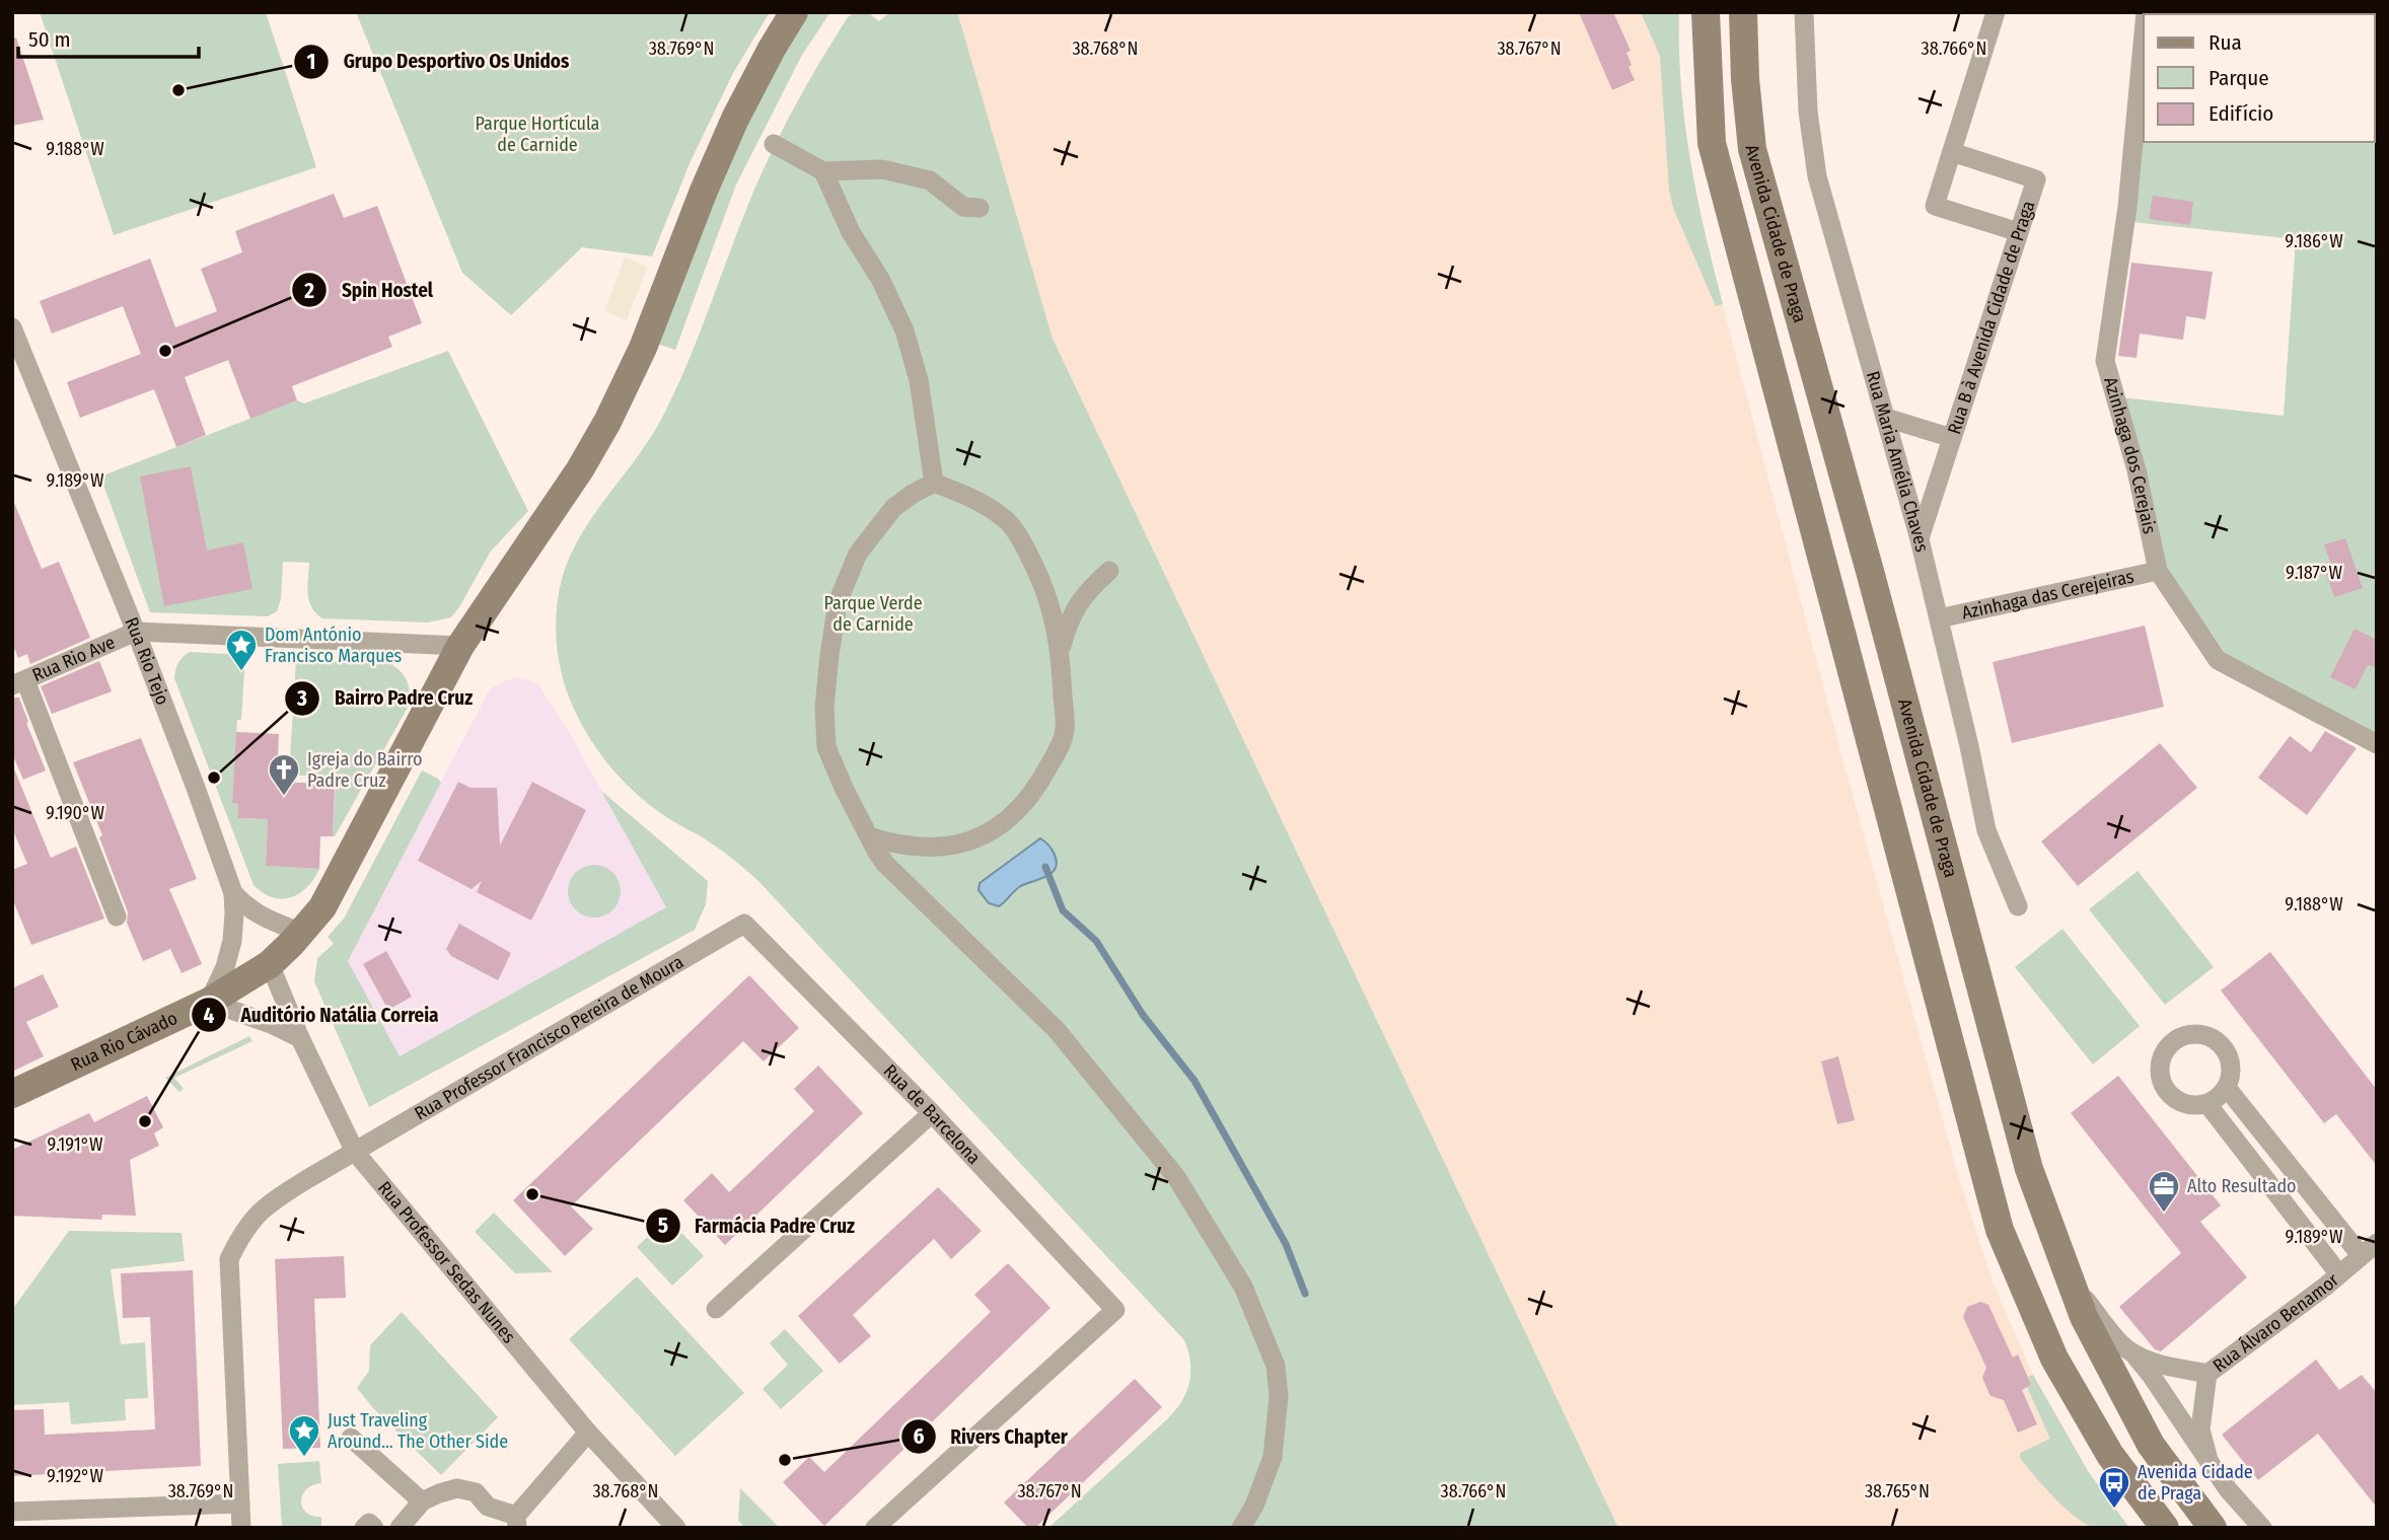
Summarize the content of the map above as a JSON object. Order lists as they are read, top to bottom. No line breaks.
{"streets":{"main road":["Avenida Cidade de Praga","Rua Rio Cávado"],"street":["Rua B à Avenida Cidade de Praga","Azinhaga dos Cerejais","Rua Maria Amélia Chaves","Azinhaga das Cerejeiras","Rua Rio Ave","Rua Rio Tejo","Rua Professor Francisco Pereira de Moura","Rua de Barcelona","Rua Professor Sedas Nunes","Rua Álvaro Benamor"]},"crossings":[["Rua B à Avenida Cidade de Praga","Rua Maria Amélia Chaves"],["Azinhaga dos Cerejais","Azinhaga das Cerejeiras"],["Rua Maria Amélia Chaves","Azinhaga das Cerejeiras"],["Rua Rio Ave","Rua Rio Tejo"],["Rua Rio Tejo","Rua Rio Cávado"],["Rua Professor Francisco Pereira de Moura","Rua de Barcelona"],["Rua Professor Francisco Pereira de Moura","Rua Professor Sedas Nunes"],["Rua Rio Cávado","Rua Professor Sedas Nunes"]],"parks":["Parque Hortícula de Carnide","Parque Verde de Carnide"],"places":{"other":["Grupo Desportivo Os Unidos","Spin Hostel","Bairro Padre Cruz","Auditório Natália Correia","Farmácia Padre Cruz","Rivers Chapter"],"place":["Dom António Francisco Marques","Just Traveling Around… The Other Side"],"church":["Igreja do Bairro Padre Cruz"],"office":["Alto Resultado"],"bus stop":["Avenida Cidade de Praga"]},"legend":["Rua","Parque","Edifício"],"scale_bar":"50 m","coordinates":["38.769°N","38.768°N","38.767°N","38.766°N","9.188°W","9.186°W","9.189°W","9.187°W","9.190°W","9.191°W","9.192°W","38.765°N"]}
